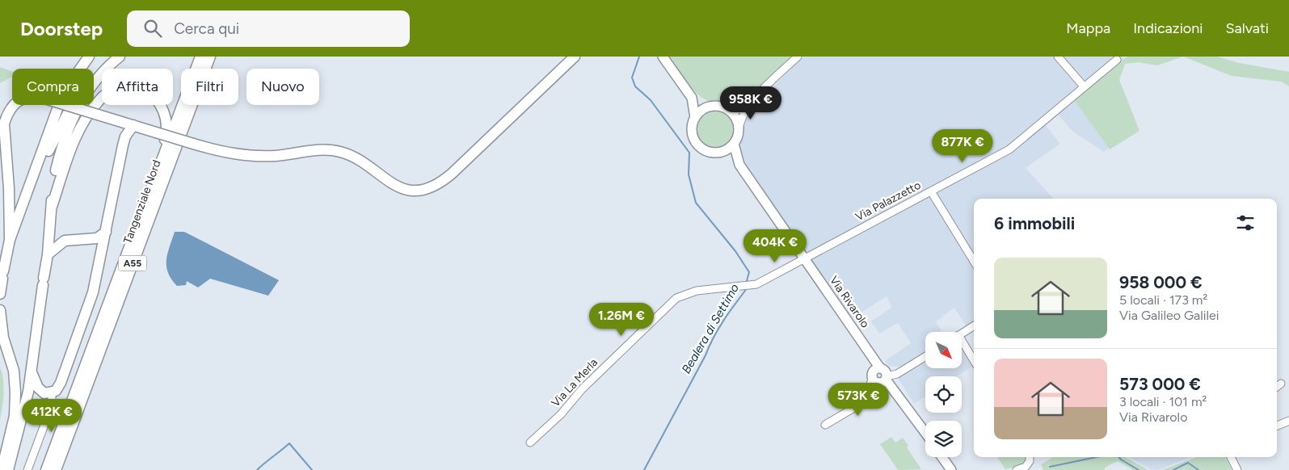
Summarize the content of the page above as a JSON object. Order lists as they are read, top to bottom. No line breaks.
{"streets":{"highway":["Tangenziale Nord","A55"],"main road":["Via Rivarolo"],"street":["Via Palazzetto","Via La Merla"]},"crossings":[["Via Palazzetto","Via Rivarolo"],["Via Palazzetto","Via La Merla"],["Via Rivarolo","Via La Merla"]],"water":["Bealera di Settimo"],"north":"bottom right","page":{"header":"Doorstep","search":"Cerca qui","nav":["Mappa","Indicazioni","Salvati"],"chip":["Compra","Affitta","Filtri","Nuovo"],"price":["958K €","877K €","404K €","1.26M €","573K €","412K €"],"heading":"6 immobili","list":[{"name":"958 000 €","note":"5 locali · 173 m² · Via Galileo Galilei"},{"name":"573 000 €","note":"3 locali · 101 m² · Via Rivarolo"}]}}
